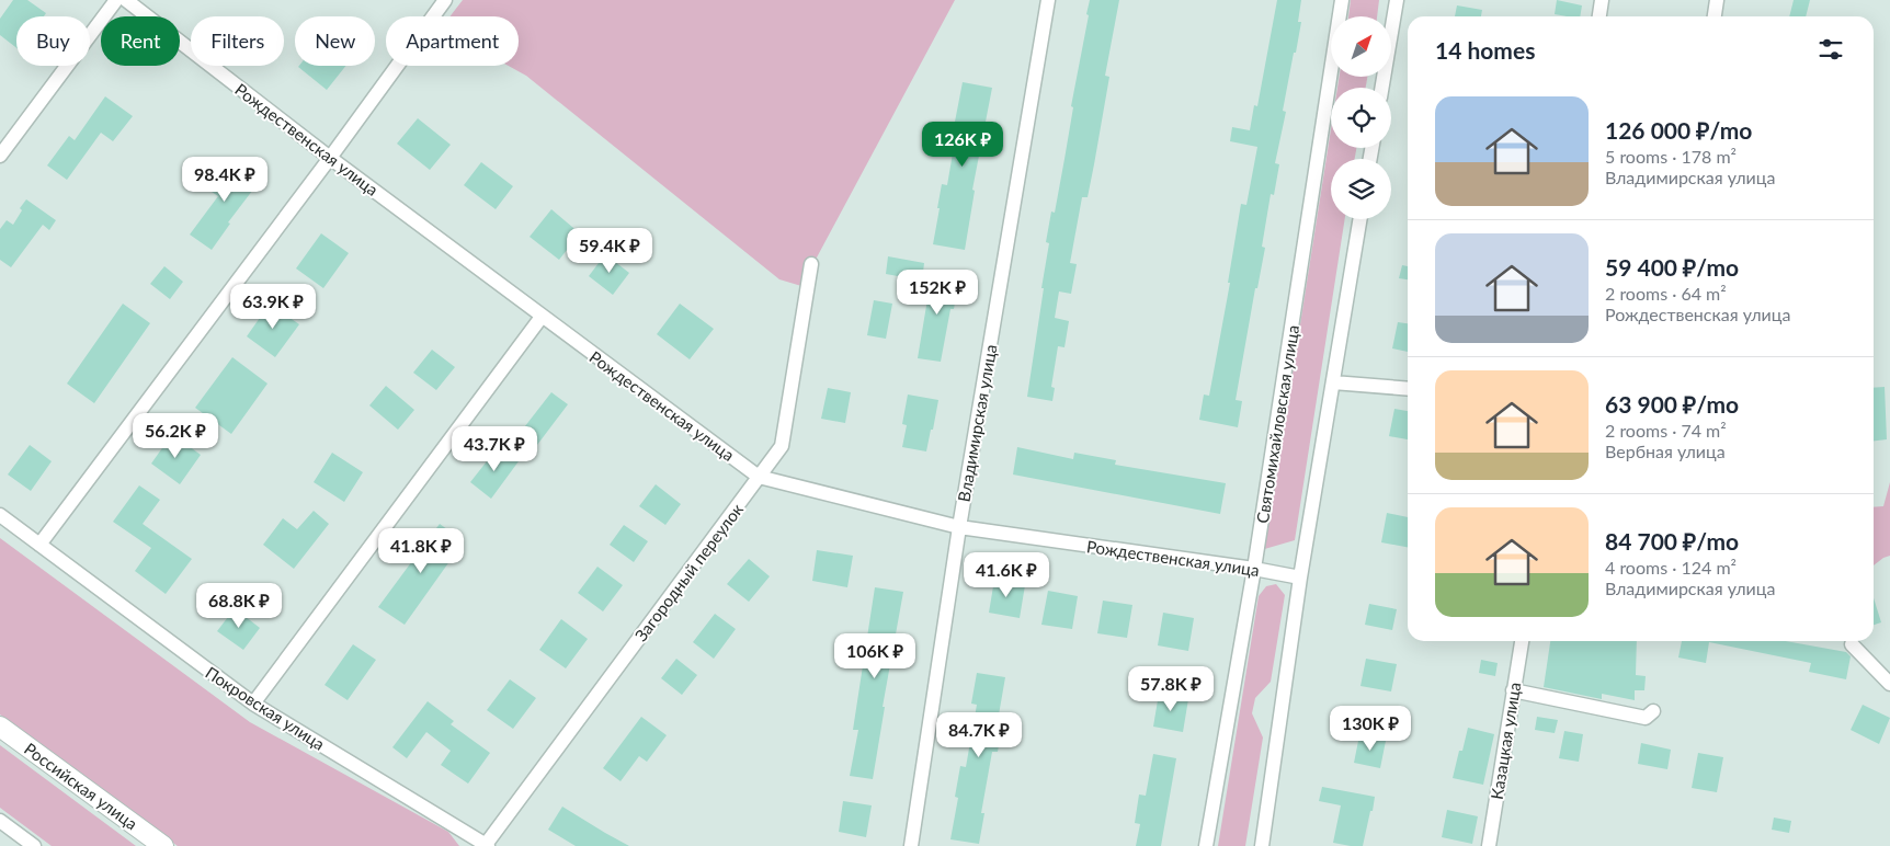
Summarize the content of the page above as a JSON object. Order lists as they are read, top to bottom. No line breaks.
{"streets":{"main road":["Российская улица"],"street":["Рождественская улица","Владимирская улица","Святомихайловская улица","Загородный переулок","Покровская улица","Казацкая улица"]},"crossings":[["Рождественская улица","Владимирская улица"],["Рождественская улица","Святомихайловская улица"],["Рождественская улица","Загородный переулок"],["Загородный переулок","Покровская улица"]],"north":"top right","page":{"chip":["Buy","Rent","Filters","New","Apartment"],"heading":"14 homes","list":[{"name":"126 000 ₽/mo","note":"5 rooms · 178 m² · Владимирская улица"},{"name":"59 400 ₽/mo","note":"2 rooms · 64 m² · Рождественская улица"},{"name":"63 900 ₽/mo","note":"2 rooms · 74 m² · Вербная улица"},{"name":"84 700 ₽/mo","note":"4 rooms · 124 m² · Владимирская улица"}],"price":["126K ₽","98.4K ₽","59.4K ₽","152K ₽","63.9K ₽","56.2K ₽","43.7K ₽","41.8K ₽","41.6K ₽","68.8K ₽","106K ₽","57.8K ₽","130K ₽","84.7K ₽"]}}
